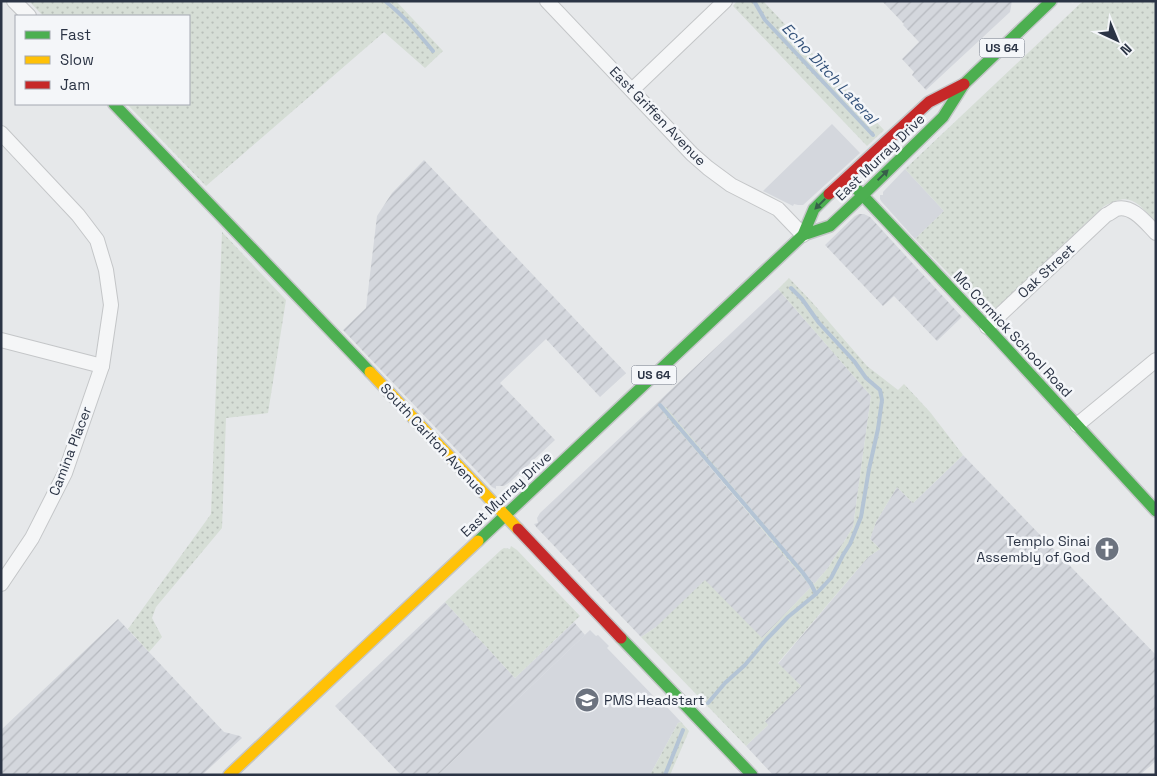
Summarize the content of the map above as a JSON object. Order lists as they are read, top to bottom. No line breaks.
{"streets":{"main road":["US 64","East Murray Drive","Mc Cormick School Road","South Carlton Avenue"],"street":["East Griffen Avenue","Oak Street","Camina Placer"]},"crossings":[["East Griffen Avenue","East Murray Drive"],["East Murray Drive","Mc Cormick School Road"],["East Murray Drive","South Carlton Avenue"],["Oak Street","Mc Cormick School Road"]],"water":["Echo Ditch Lateral"],"places":{"church":["Templo Sinai Assembly of God"],"school or university":["PMS Headstart"]},"legend":["Fast","Slow","Jam"],"north":"bottom right"}
